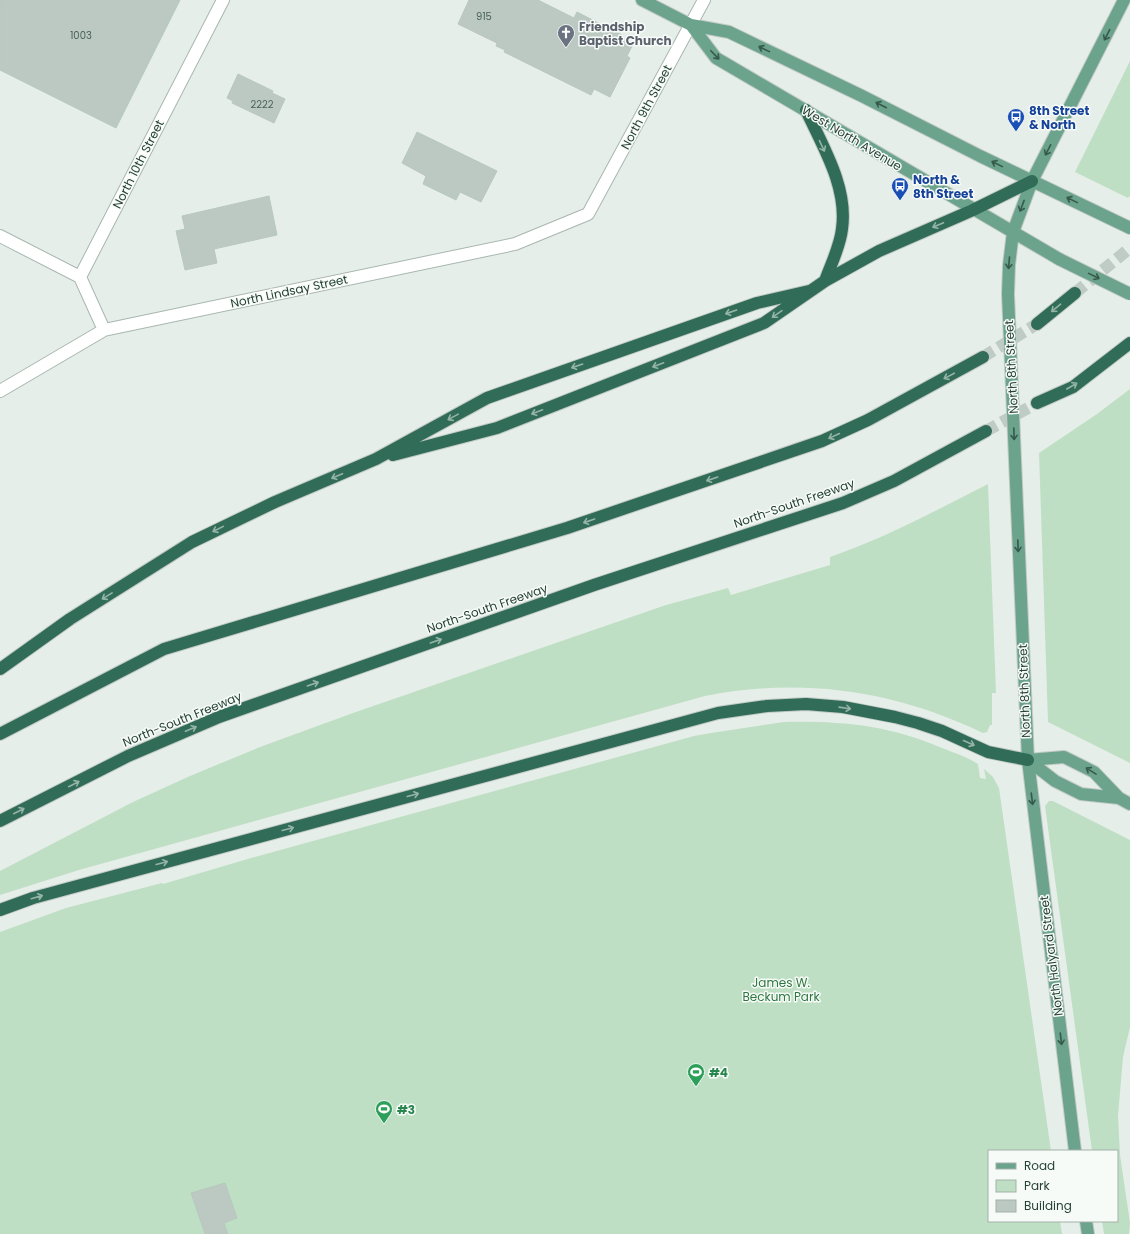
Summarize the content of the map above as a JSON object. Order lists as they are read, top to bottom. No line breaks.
{"streets":{"highway":["North-South Freeway"],"main road":["West North Avenue","North 8th Street","North Halyard Street"],"street":["North 9th Street","North 10th Street","North Lindsay Street"]},"crossings":[["North 9th Street","West North Avenue"],["North 9th Street","North Lindsay Street"],["West North Avenue","North 8th Street"],["North 8th Street","North Halyard Street"]],"one_way":["North 8th Street","North Halyard Street"],"parks":["James W. Beckum Park"],"places":{"church":["Friendship Baptist Church"],"bus stop":["8th Street & North","North & 8th Street"],"sports":["#4","#3"]},"house_numbers":["915","1003","2222"],"legend":["Road","Park","Building"]}
